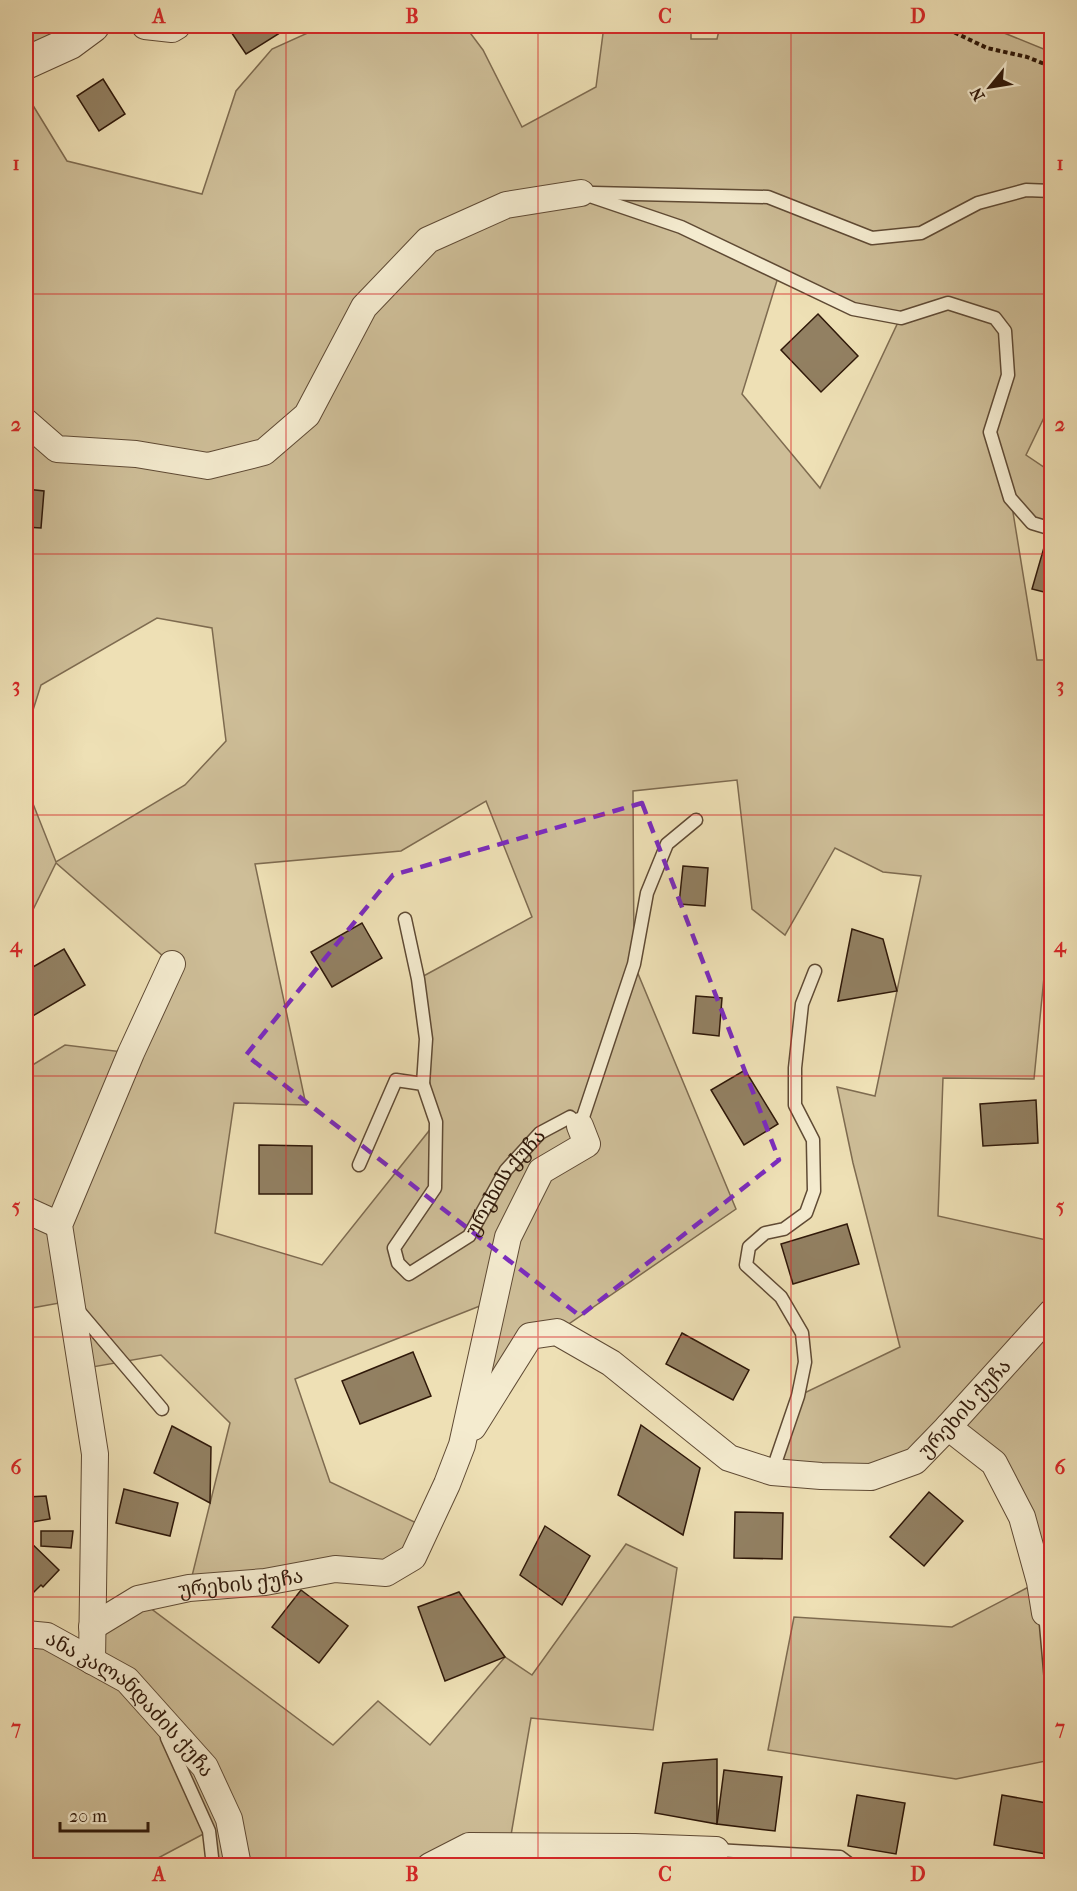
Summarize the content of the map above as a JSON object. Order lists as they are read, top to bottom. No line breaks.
{"streets":{"street":["ურეხის ქუჩა","ანა კალანდაძის ქუჩა"]},"scale_bar":"20 m","north":"bottom left","grid":{"columns":["A","B","C","D"],"rows":["1","2","3","4","5","6","7"]}}
